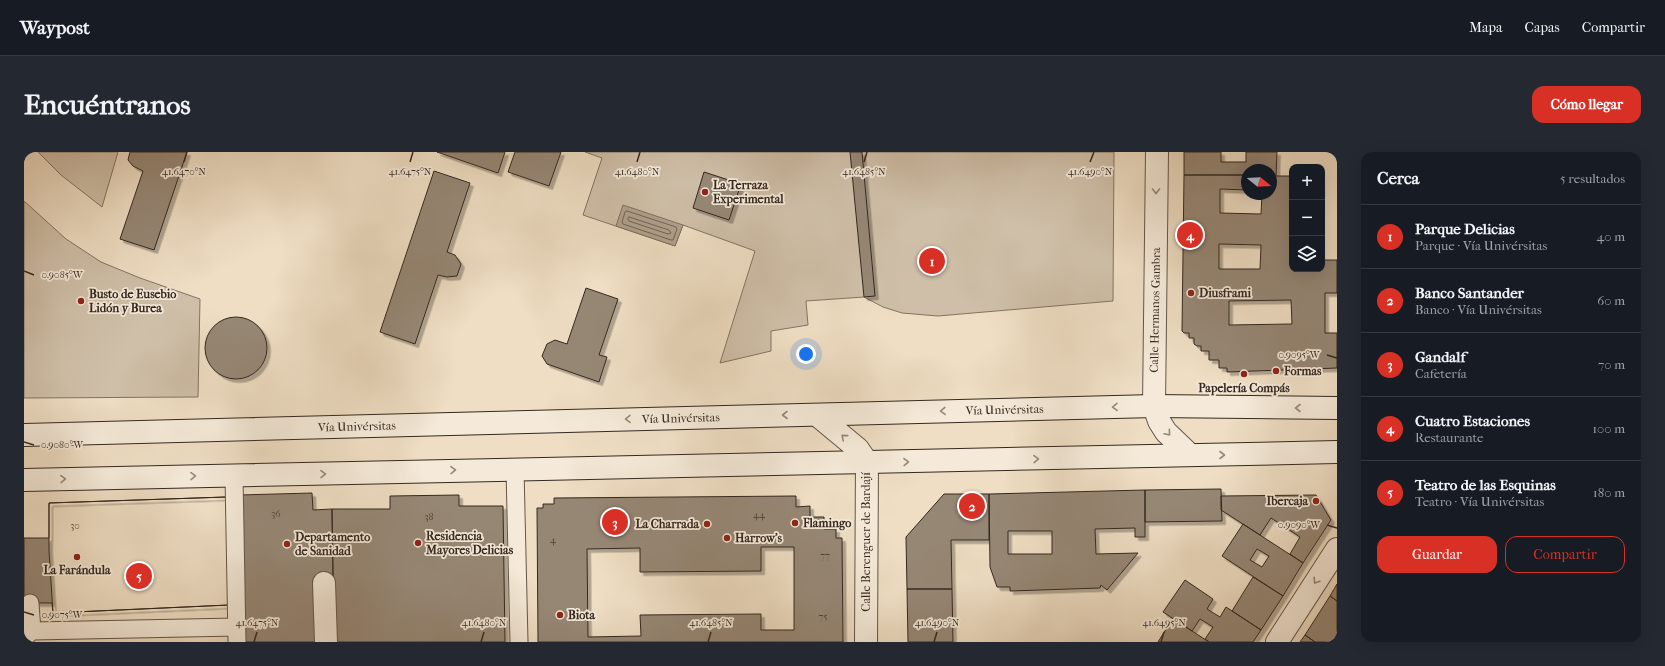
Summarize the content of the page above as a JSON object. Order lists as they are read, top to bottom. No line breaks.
{"streets":{"main road":["Calle Hermanos Gambra","Vía Univérsitas","Calle Berenguer de Bardají"]},"crossings":[["Calle Hermanos Gambra","Vía Univérsitas"],["Vía Univérsitas","Calle Berenguer de Bardají"]],"one_way":["Calle Hermanos Gambra"],"places":["La Terraza Experimental","Diusframi","Busto de Eusebio Lidón y Burea","Formas","Papelería Compás","Ibercaja","Flamingo","La Charrada","Harrow's","Residencia Mayores Delicias","Departamento de Sanidad","La Farándula","Biota"],"house_numbers":["36","44","38","30","4","77","75"],"north":"right","page":{"header":"Waypost","nav":["Mapa","Capas","Compartir"],"buttons":["Cómo llegar",["Guardar","Compartir"]],"title":"Encuéntranos","heading":["Cerca","5 resultados"],"map_buttons":["+","−"],"list":[{"mark":"1","name":"Parque Delicias","note":"Parque · Vía Univérsitas","value":"40 m"},{"mark":"2","name":"Banco Santander","note":"Banco · Vía Univérsitas","value":"60 m"},{"mark":"3","name":"Gandalf","note":"Cafetería","value":"70 m"},{"mark":"4","name":"Cuatro Estaciones","note":"Restaurante","value":"100 m"},{"mark":"5","name":"Teatro de las Esquinas","note":"Teatro · Vía Univérsitas","value":"180 m"}],"pins":["4","1","2","3","5"]},"coordinates":["41.6470°N","41.6475°N","41.6480°N","41.6485°N","41.6490°N","0.9085°W","0.9095°W","0.9080°W","0.9090°W","0.9075°W","41.6495°N"]}
